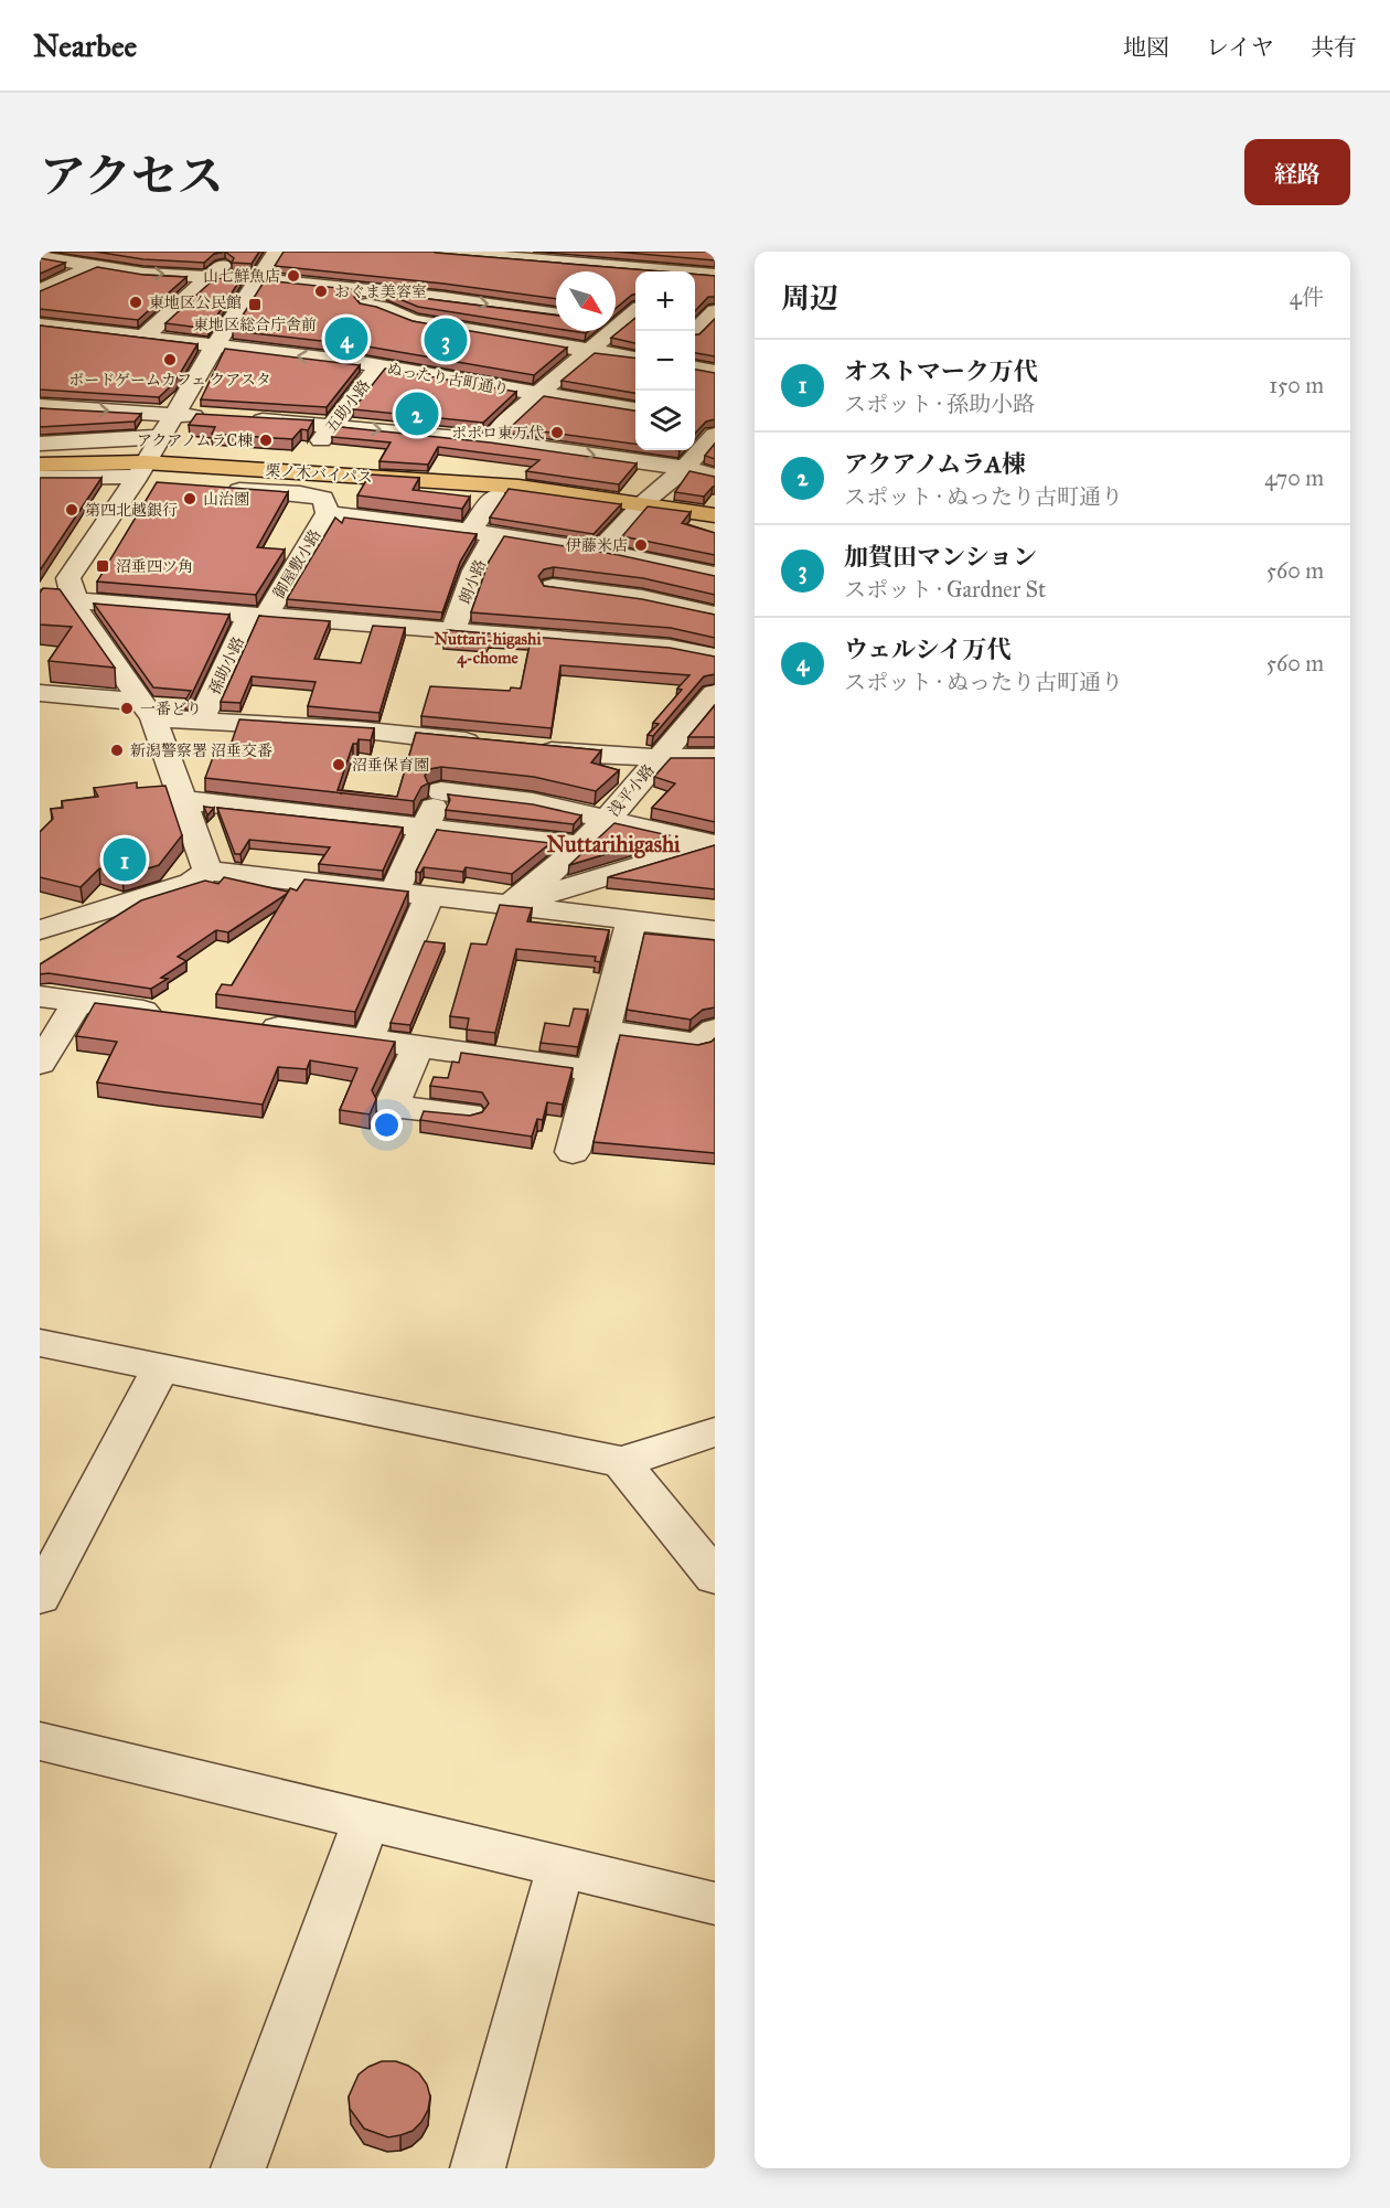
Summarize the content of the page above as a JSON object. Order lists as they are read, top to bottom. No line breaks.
{"streets":{"main road":["栗ノ木バイパス"],"street":["ぬったり古町通り","五助小路","御屋敷小路","朗小路","孫助小路","浅平小路"]},"crossings":[["ぬったり古町通り","五助小路"],["御屋敷小路","孫助小路"]],"districts":["Nuttari-higashi 4-chome","Nuttarihigashi"],"places":{"other":["山七鮮魚店","おぐま美容室","東地区公民館","ボードゲームカフェ クアスタ","ポポロ東万代","アクアノムラC棟","山治園","第四北越銀行","伊藤米店","一番どり","新潟警察署 沼垂交番","沼垂保育園"],"transit":["東地区総合庁舎前","沼垂四ツ角"]},"north":"bottom right","page":{"header":"Nearbee","nav":["地図","レイヤ","共有"],"title":"アクセス","buttons":"経路","heading":["周辺","4件"],"map_buttons":["+","−"],"pins":["4","3","2","1"],"list":[{"mark":"1","name":"オストマーク万代","note":"スポット · 孫助小路","value":"150 m"},{"mark":"2","name":"アクアノムラA棟","note":"スポット · ぬったり古町通り","value":"470 m"},{"mark":"3","name":"加賀田マンション","note":"スポット · Gardner St","value":"560 m"},{"mark":"4","name":"ウェルシイ万代","note":"スポット · ぬったり古町通り","value":"560 m"}]}}
